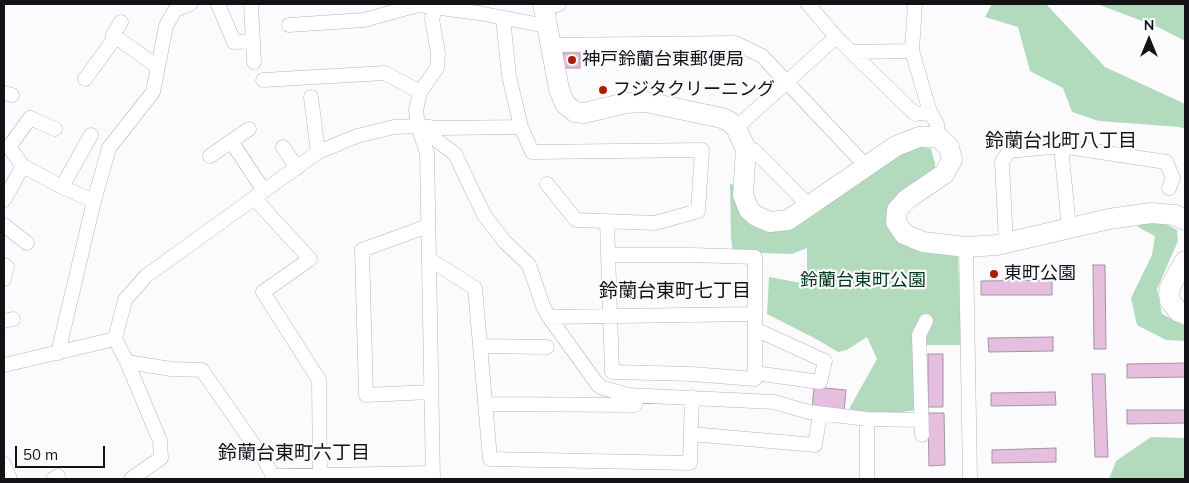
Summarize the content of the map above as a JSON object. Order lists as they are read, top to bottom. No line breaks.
{"districts":["鈴蘭台北町八丁目","鈴蘭台東町七丁目","鈴蘭台東町六丁目"],"parks":["鈴蘭台東町公園"],"places":["神戸鈴蘭台東郵便局","フジタクリーニング","東町公園"],"scale_bar":"50 m","north":"top"}
